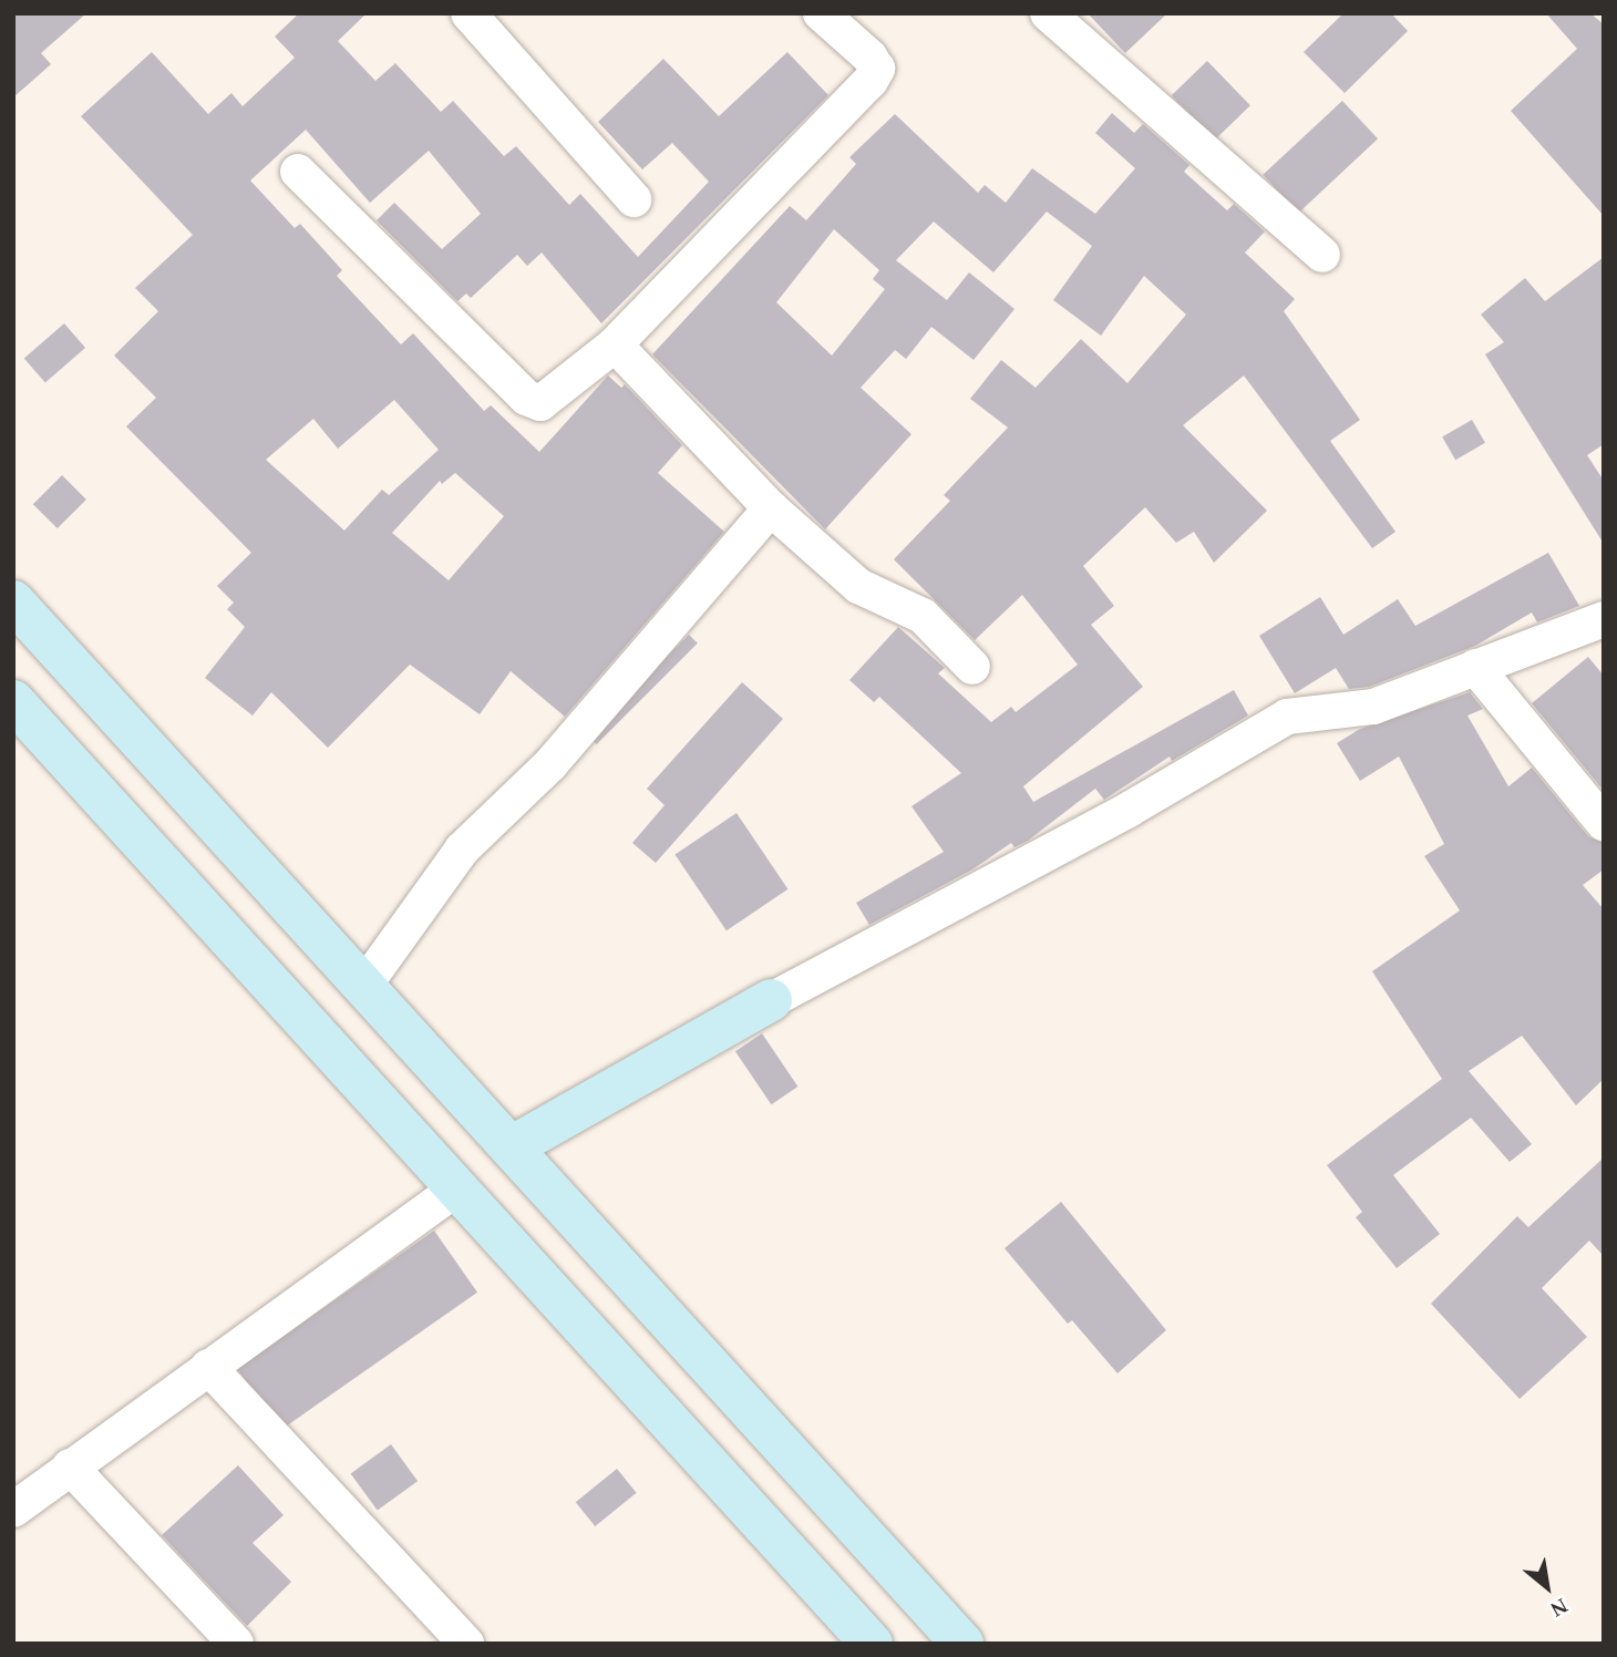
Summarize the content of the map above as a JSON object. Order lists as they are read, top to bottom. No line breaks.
{"north":"bottom right"}
